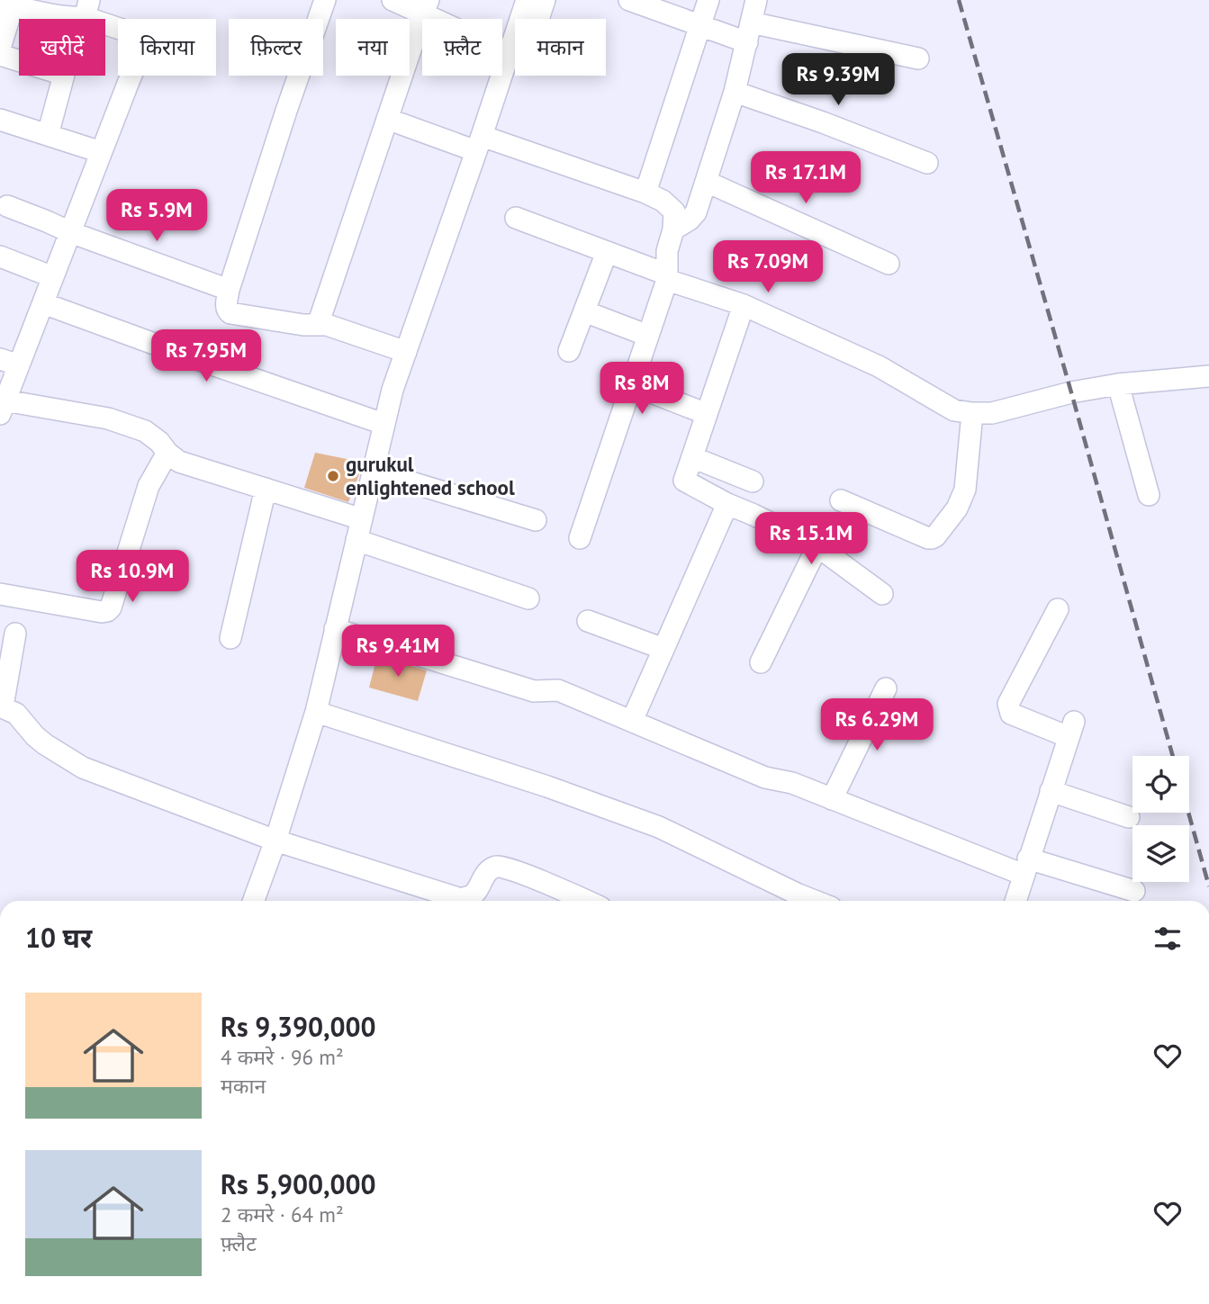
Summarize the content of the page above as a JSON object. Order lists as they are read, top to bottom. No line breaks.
{"places":["gurukul enlightened school"],"page":{"chip":["खरीदें","किराया","फ़िल्टर","नया","फ़्लैट","मकान"],"price":["Rs 9.39M","Rs 17.1M","Rs 5.9M","Rs 7.09M","Rs 7.95M","Rs 8M","Rs 15.1M","Rs 10.9M","Rs 9.41M","Rs 6.29M"],"heading":"10 घर","list":[{"name":"Rs 9,390,000","note":"4 कमरे · 96 m² · मकान"},{"name":"Rs 5,900,000","note":"2 कमरे · 64 m² · फ़्लैट"}]}}
